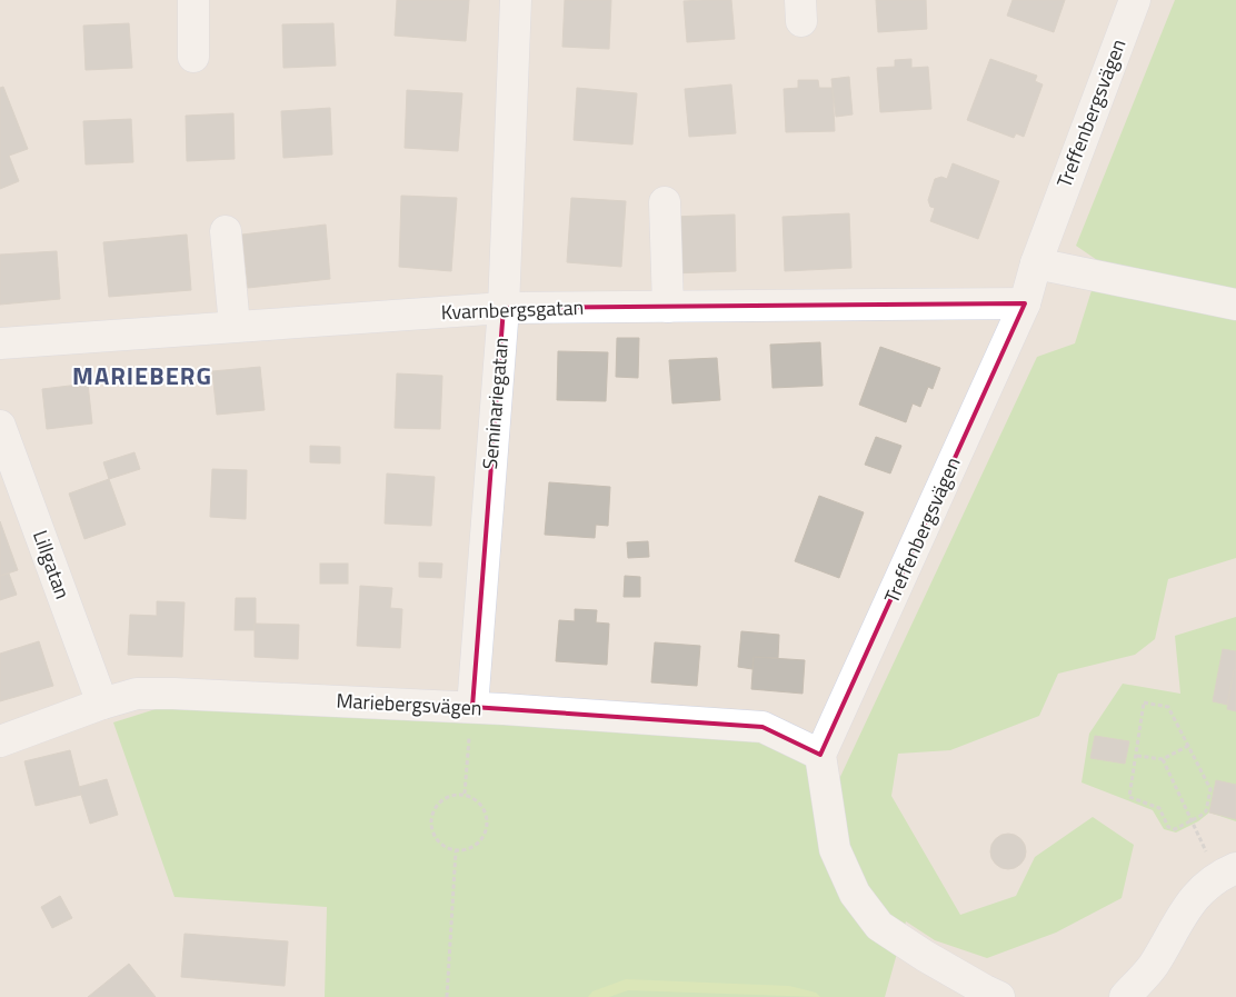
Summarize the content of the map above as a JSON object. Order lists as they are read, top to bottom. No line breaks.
{"streets":{"street":["Treffenbergsvägen","Kvarnbergsgatan","Seminariegatan","Lillgatan","Mariebergsvägen"]},"crossings":[["Treffenbergsvägen","Kvarnbergsgatan"],["Treffenbergsvägen","Mariebergsvägen"],["Kvarnbergsgatan","Seminariegatan"],["Seminariegatan","Mariebergsvägen"],["Lillgatan","Mariebergsvägen"]],"districts":["MARIEBERG"]}
